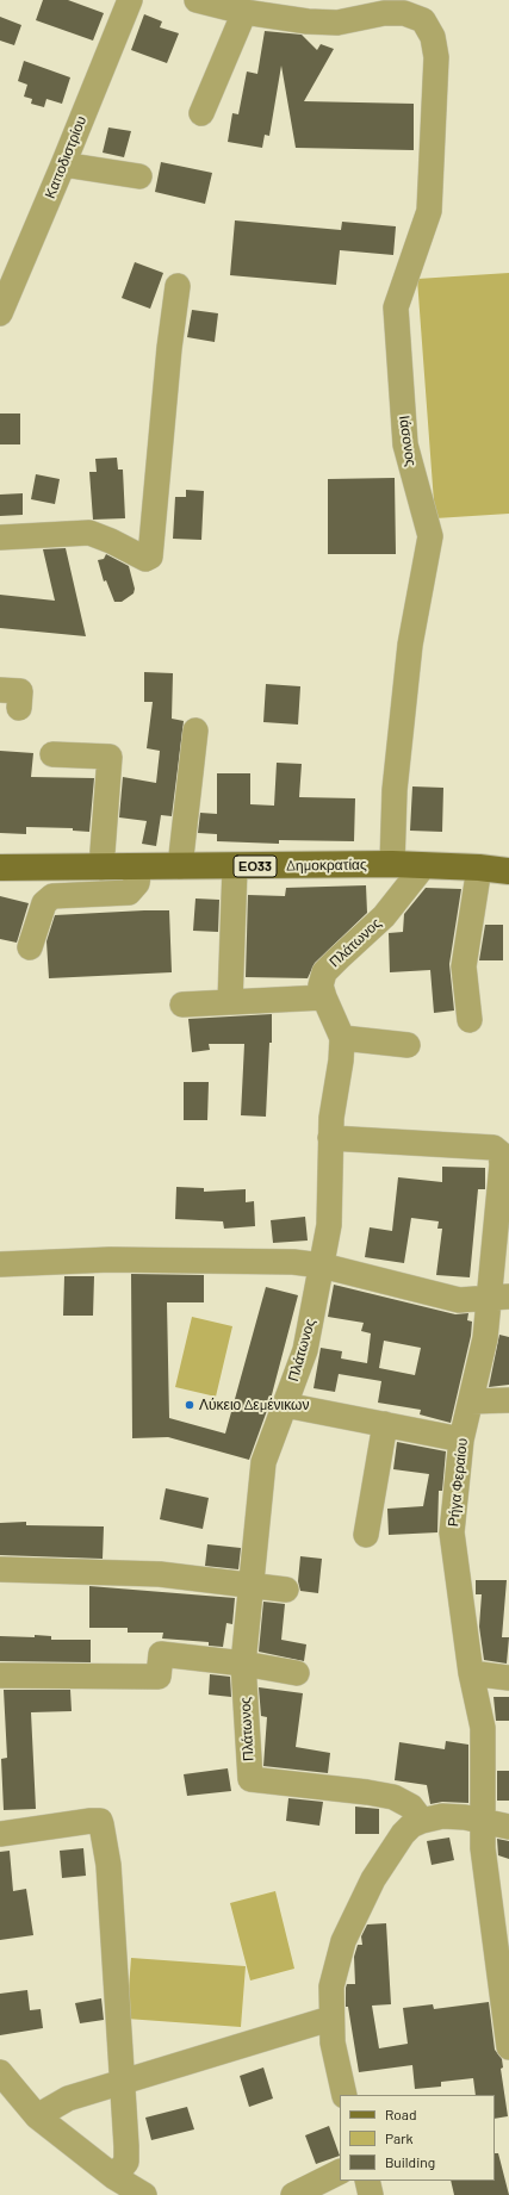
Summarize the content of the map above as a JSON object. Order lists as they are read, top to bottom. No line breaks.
{"streets":{"main road":["Δημοκρατίας","ΕΟ33"],"street":["Καποδιστρίου","Ιάσονος","Πλάτωνος","Ρήγα Φεραίου"]},"crossings":[["Ιάσονος","Δημοκρατίας"],["Δημοκρατίας","Πλάτωνος"],["Πλάτωνος","Ρήγα Φεραίου"]],"places":["Λύκειο Δεμένικων"],"legend":["Road","Park","Building"]}
